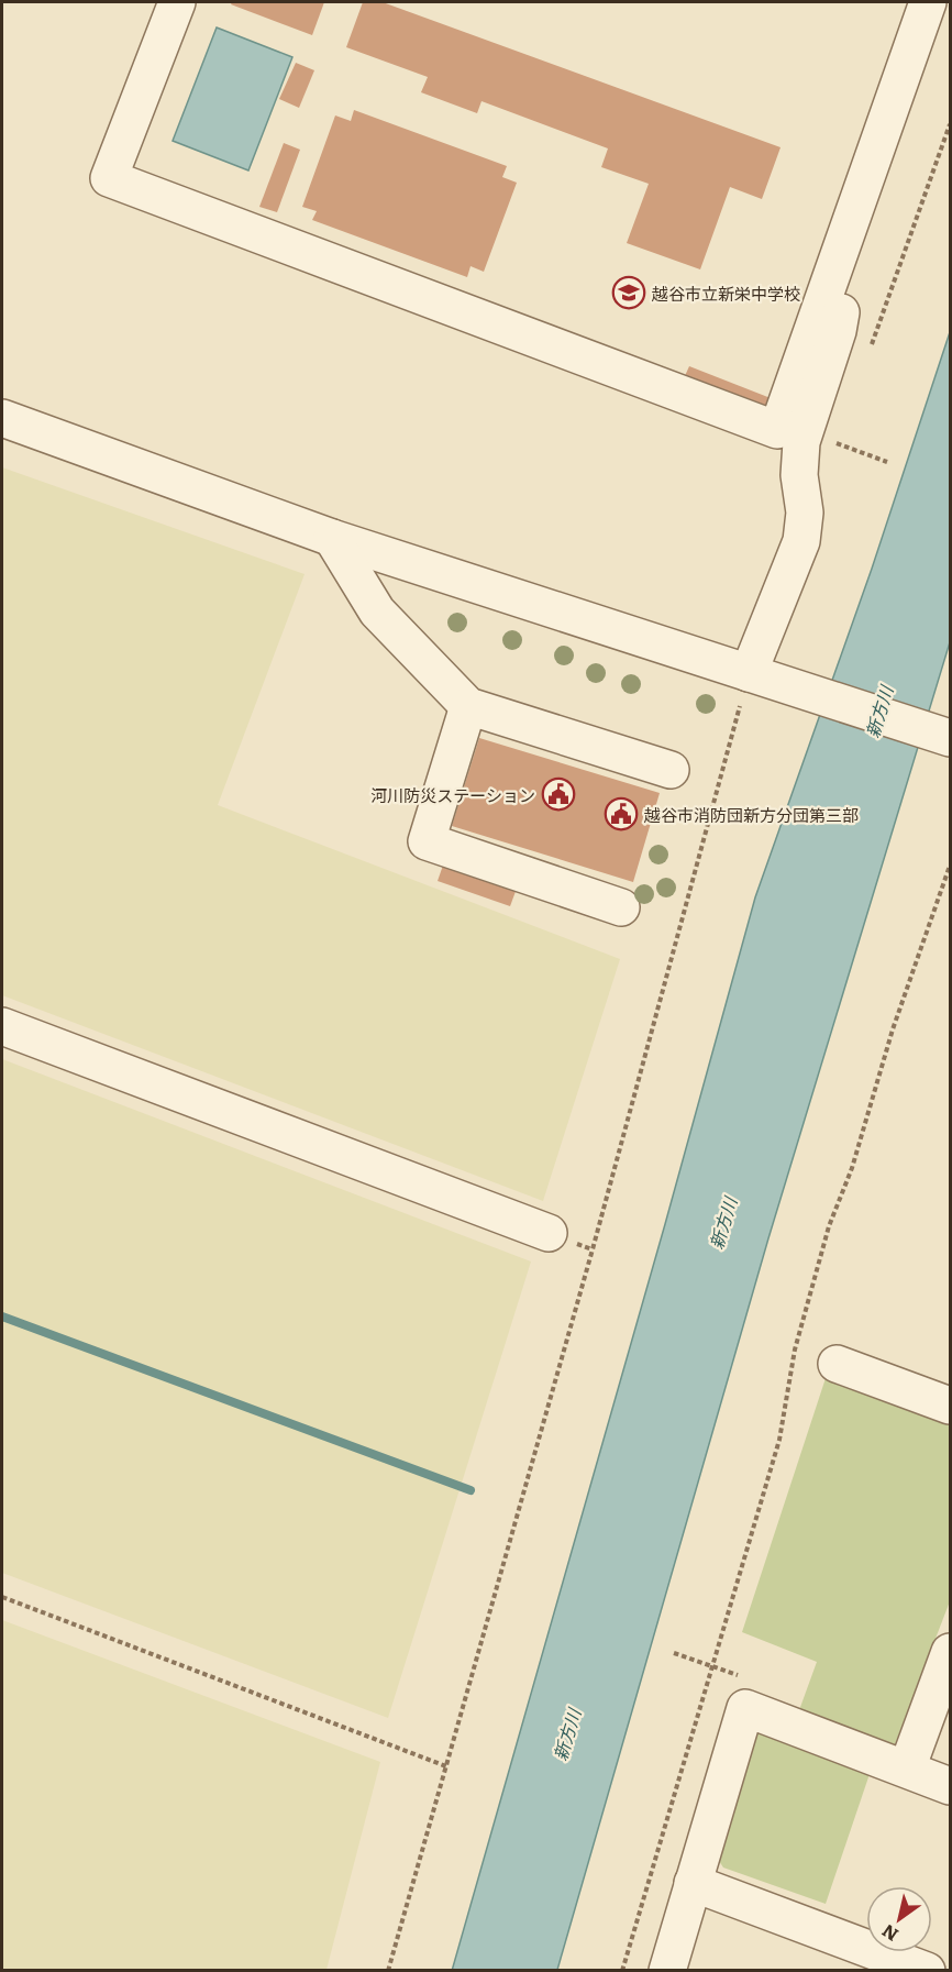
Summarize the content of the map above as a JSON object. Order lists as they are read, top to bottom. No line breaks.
{"water":["新方川"],"places":{"school or university":["越谷市立新栄中学校"],"public building":["河川防災ステーション","越谷市消防団新方分団第三部"]},"north":"bottom left"}
